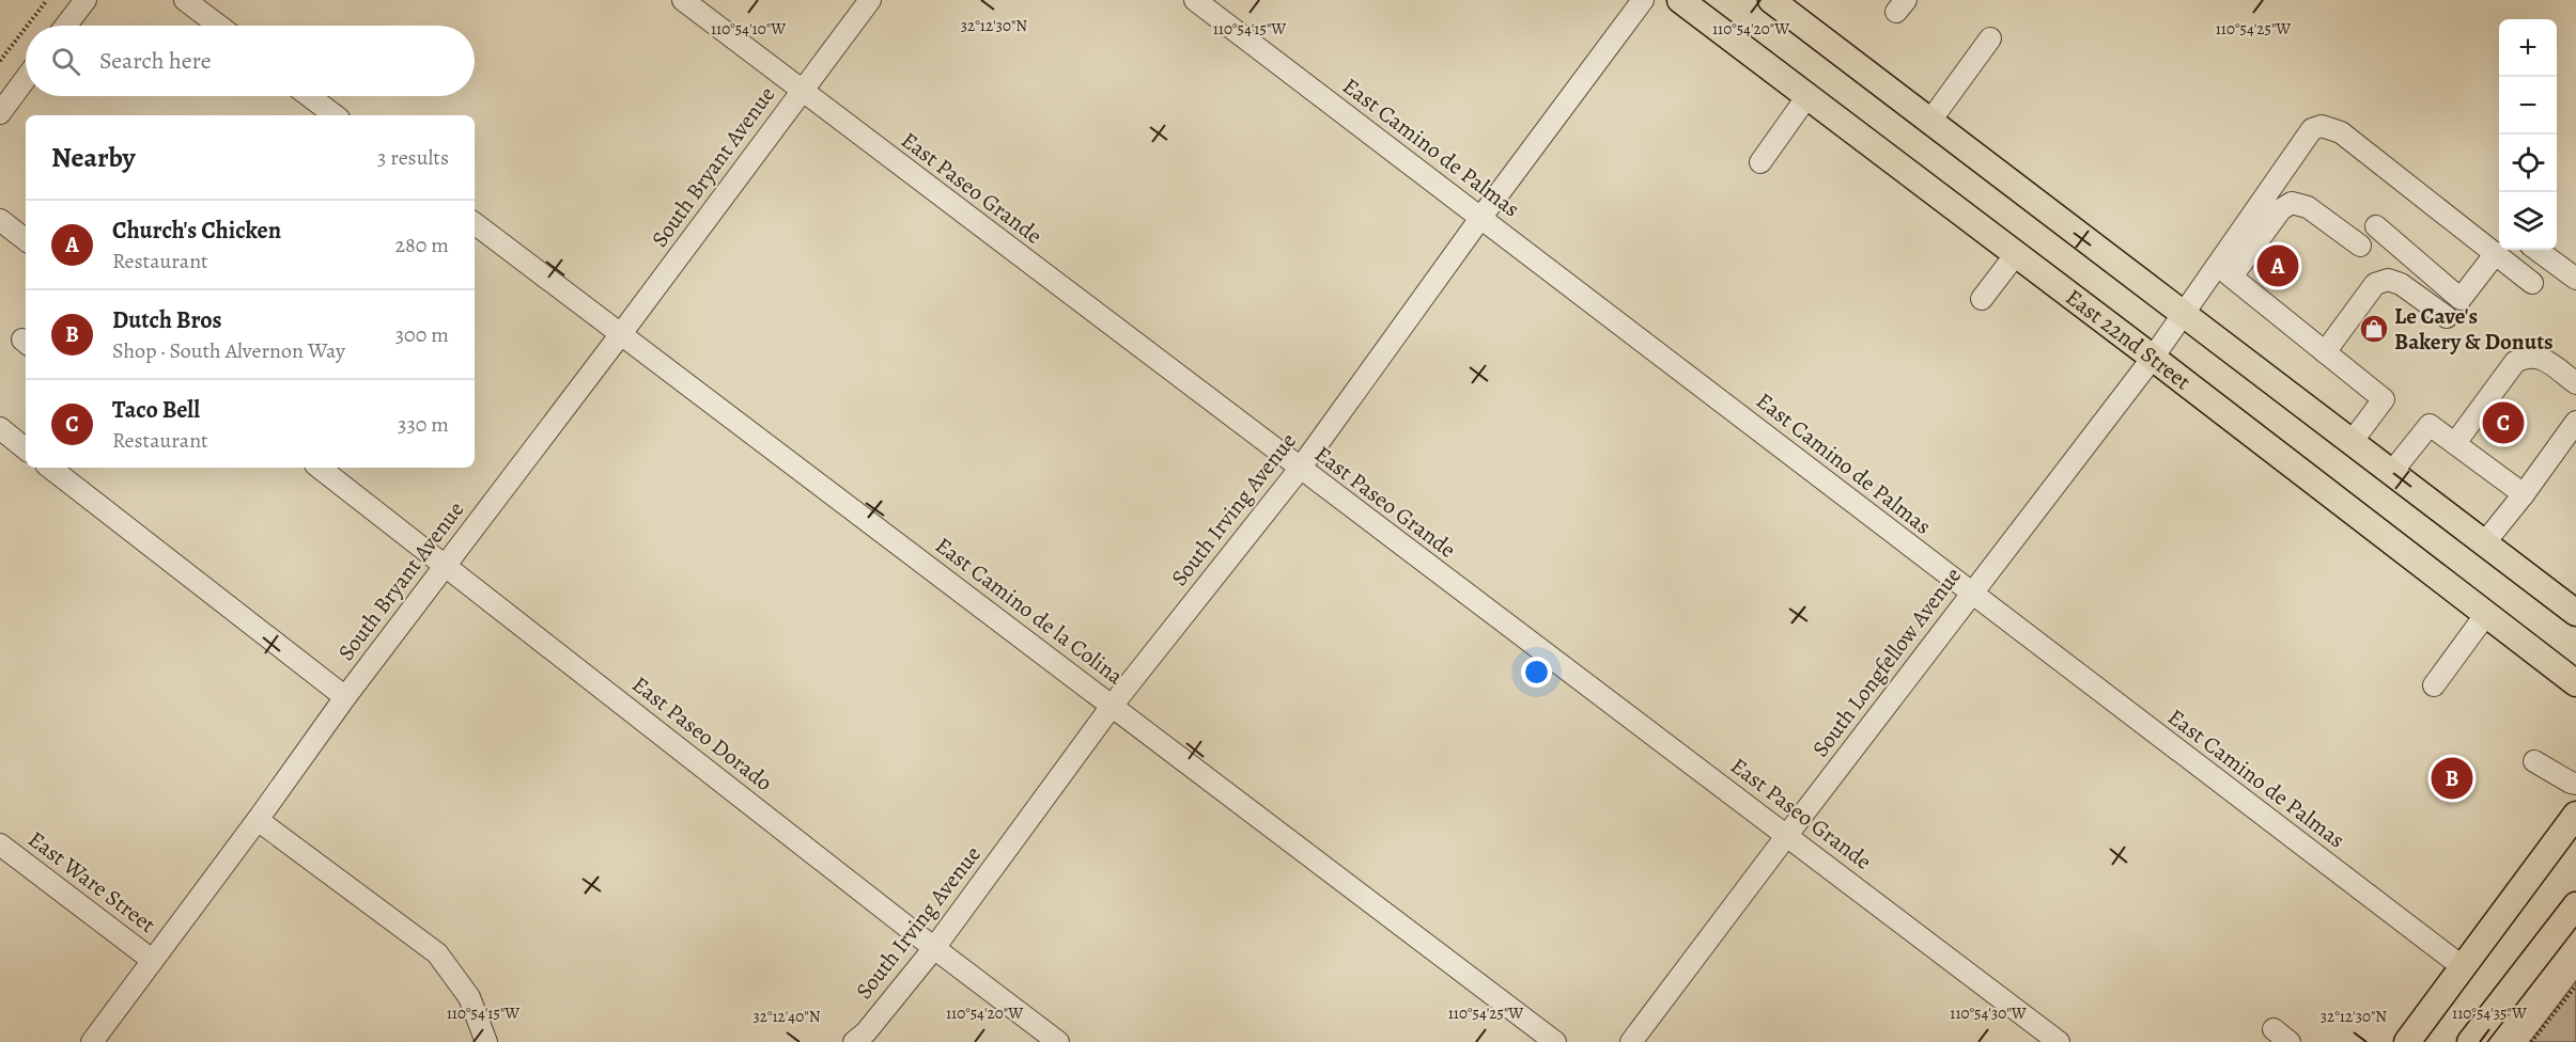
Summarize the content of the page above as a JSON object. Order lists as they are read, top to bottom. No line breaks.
{"streets":{"main road":["East 22nd Street"],"street":["East Camino de Palmas","South Bryant Avenue","East Paseo Grande","South Irving Avenue","East Camino de la Colina","South Longfellow Avenue","East Paseo Dorado","East Ware Street"]},"crossings":[["East Camino de Palmas","South Irving Avenue"],["East Camino de Palmas","South Longfellow Avenue"],["South Bryant Avenue","East Paseo Grande"],["South Bryant Avenue","East Camino de la Colina"],["South Bryant Avenue","East Paseo Dorado"],["South Bryant Avenue","East Ware Street"],["East Paseo Grande","South Irving Avenue"],["East Paseo Grande","South Longfellow Avenue"],["East 22nd Street","South Longfellow Avenue"],["South Irving Avenue","East Camino de la Colina"],["South Irving Avenue","East Paseo Dorado"]],"places":{"shop":["Le Cave's Bakery & Donuts"]},"page":{"map_buttons":["+","−"],"search":"Search here","heading":["Nearby","3 results"],"list":[{"mark":"A","name":"Church's Chicken","note":"Restaurant","value":"280 m"},{"mark":"B","name":"Dutch Bros","note":"Shop · South Alvernon Way","value":"300 m"},{"mark":"C","name":"Taco Bell","note":"Restaurant","value":"330 m"}],"pins":["A","C","B"]},"coordinates":["32°12'30\"N","110°54'10\"W","110°54'15\"W","110°54'20\"W","110°54'25\"W","110°54'30\"W","110°54'35\"W","32°12'40\"N"]}
